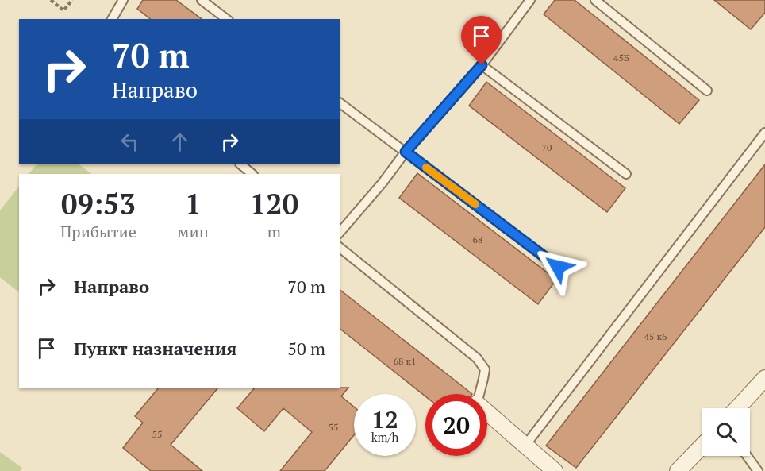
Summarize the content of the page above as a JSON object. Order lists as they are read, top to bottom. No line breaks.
{"house_numbers":["45Б","70","68","45 к6","68 к1","55","55"],"page":{"turn":["70 m","Направо"],"eta":["09:53","Прибытие","1","мин","120","m"],"list":[{"name":"Направо","value":"70 m"},{"name":"Пункт назначения","value":"50 m"}],"speed":"12 km/h","limit":"20"}}
